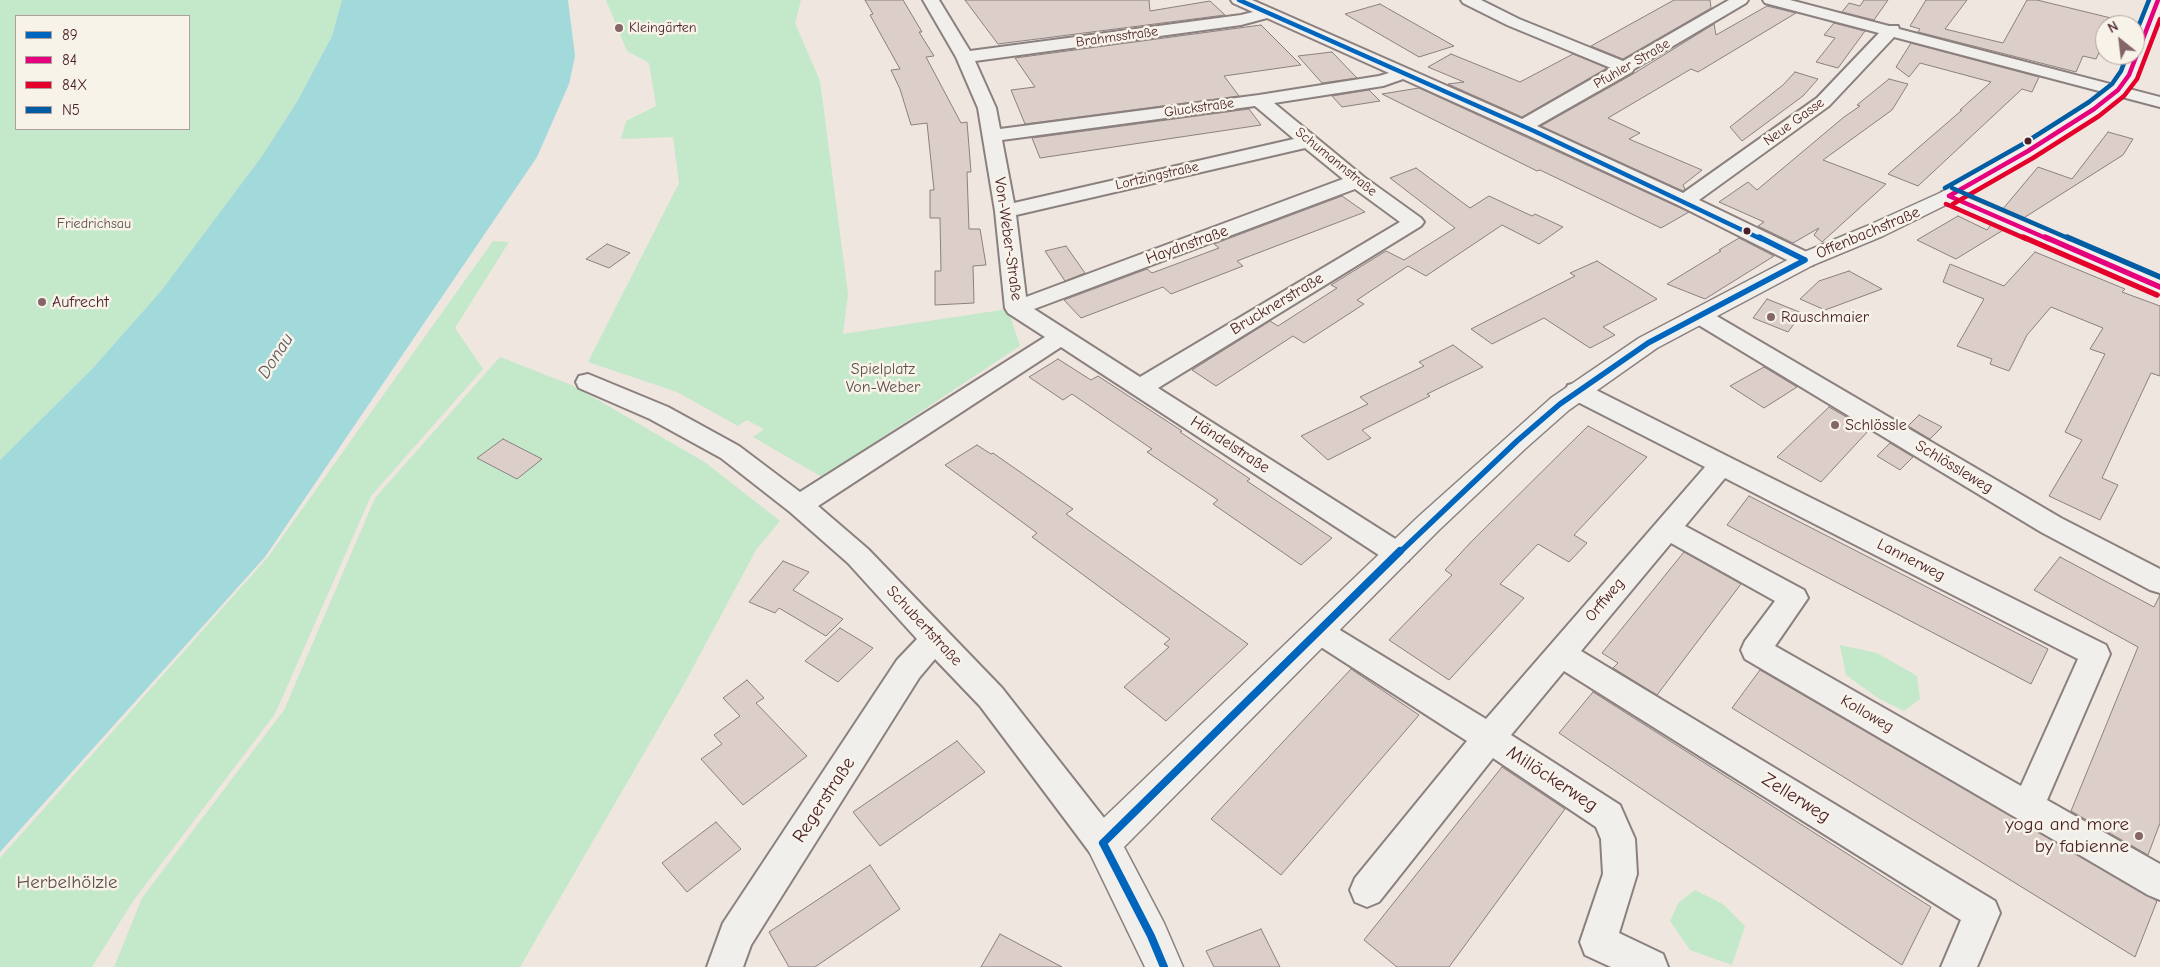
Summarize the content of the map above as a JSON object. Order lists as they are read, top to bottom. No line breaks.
{"streets":{"street":["Brahmsstraße","Pfuhler Straße","Gluckstraße","Neue Gasse","Schumannstraße","Lortzingstraße","Offenbachstraße","Von-Weber-Straße","Haydnstraße","Brucknerstraße","Händelstraße","Schlössleweg","Lannerweg","Orffweg","Schubertstraße","Kolloweg","Millöckerweg","Zellerweg","Regerstraße"]},"crossings":[["Brahmsstraße","Von-Weber-Straße"],["Gluckstraße","Schumannstraße"],["Gluckstraße","Von-Weber-Straße"],["Schumannstraße","Lortzingstraße"],["Schumannstraße","Haydnstraße"],["Schumannstraße","Brucknerstraße"],["Lortzingstraße","Von-Weber-Straße"],["Offenbachstraße","Händelstraße"],["Offenbachstraße","Schlössleweg"],["Offenbachstraße","Lannerweg"],["Offenbachstraße","Schubertstraße"],["Offenbachstraße","Millöckerweg"],["Von-Weber-Straße","Haydnstraße"],["Von-Weber-Straße","Händelstraße"],["Brucknerstraße","Händelstraße"],["Lannerweg","Orffweg"],["Lannerweg","Kolloweg"],["Orffweg","Kolloweg"],["Orffweg","Millöckerweg"],["Orffweg","Zellerweg"],["Schubertstraße","Regerstraße"]],"water":["Donau"],"parks":["Friedrichsau","Spielplatz Von-Weber","Herbelhölzle"],"places":["Kleingärten","Aufrecht","Rauschmaier","Schlössle","yoga and more by fabienne"],"lines":["transit line 89","transit line 84","transit line N5","transit line 84X"],"legend":["89","84","84X","N5"],"north":"top left"}
